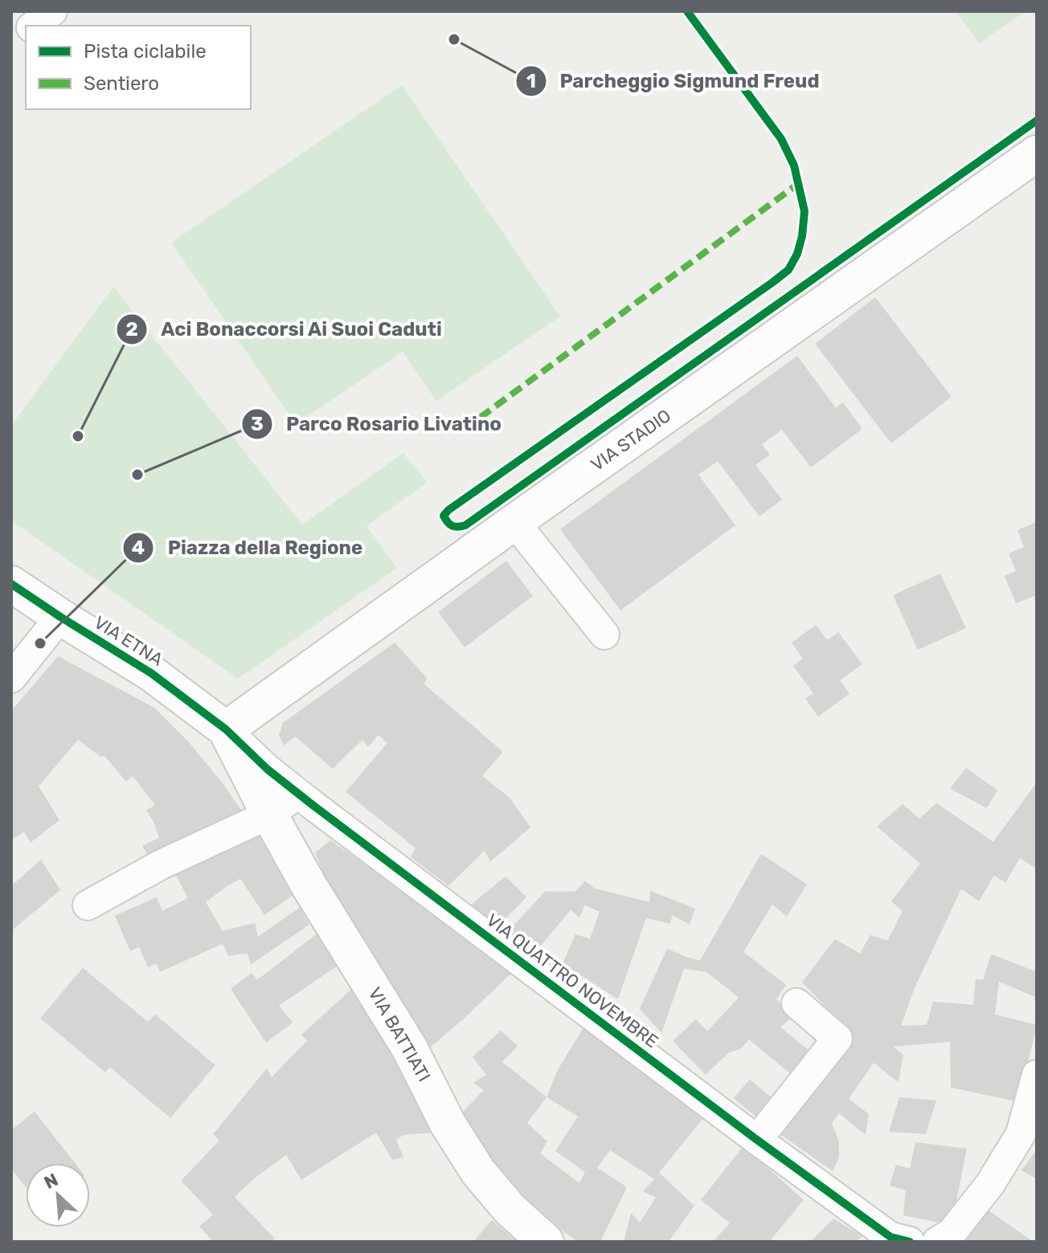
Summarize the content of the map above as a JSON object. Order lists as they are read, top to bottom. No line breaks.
{"streets":{"street":["VIA STADIO","VIA ETNA","VIA QUATTRO NOVEMBRE","VIA BATTIATI"]},"crossings":[["VIA STADIO","VIA ETNA"],["VIA STADIO","VIA QUATTRO NOVEMBRE"],["VIA STADIO","VIA BATTIATI"],["VIA ETNA","VIA QUATTRO NOVEMBRE"],["VIA ETNA","VIA BATTIATI"],["VIA QUATTRO NOVEMBRE","VIA BATTIATI"]],"places":["Parcheggio Sigmund Freud","Aci Bonaccorsi Ai Suoi Caduti","Parco Rosario Livatino","Piazza della Regione"],"legend":["Pista ciclabile","Sentiero"],"north":"top left"}
